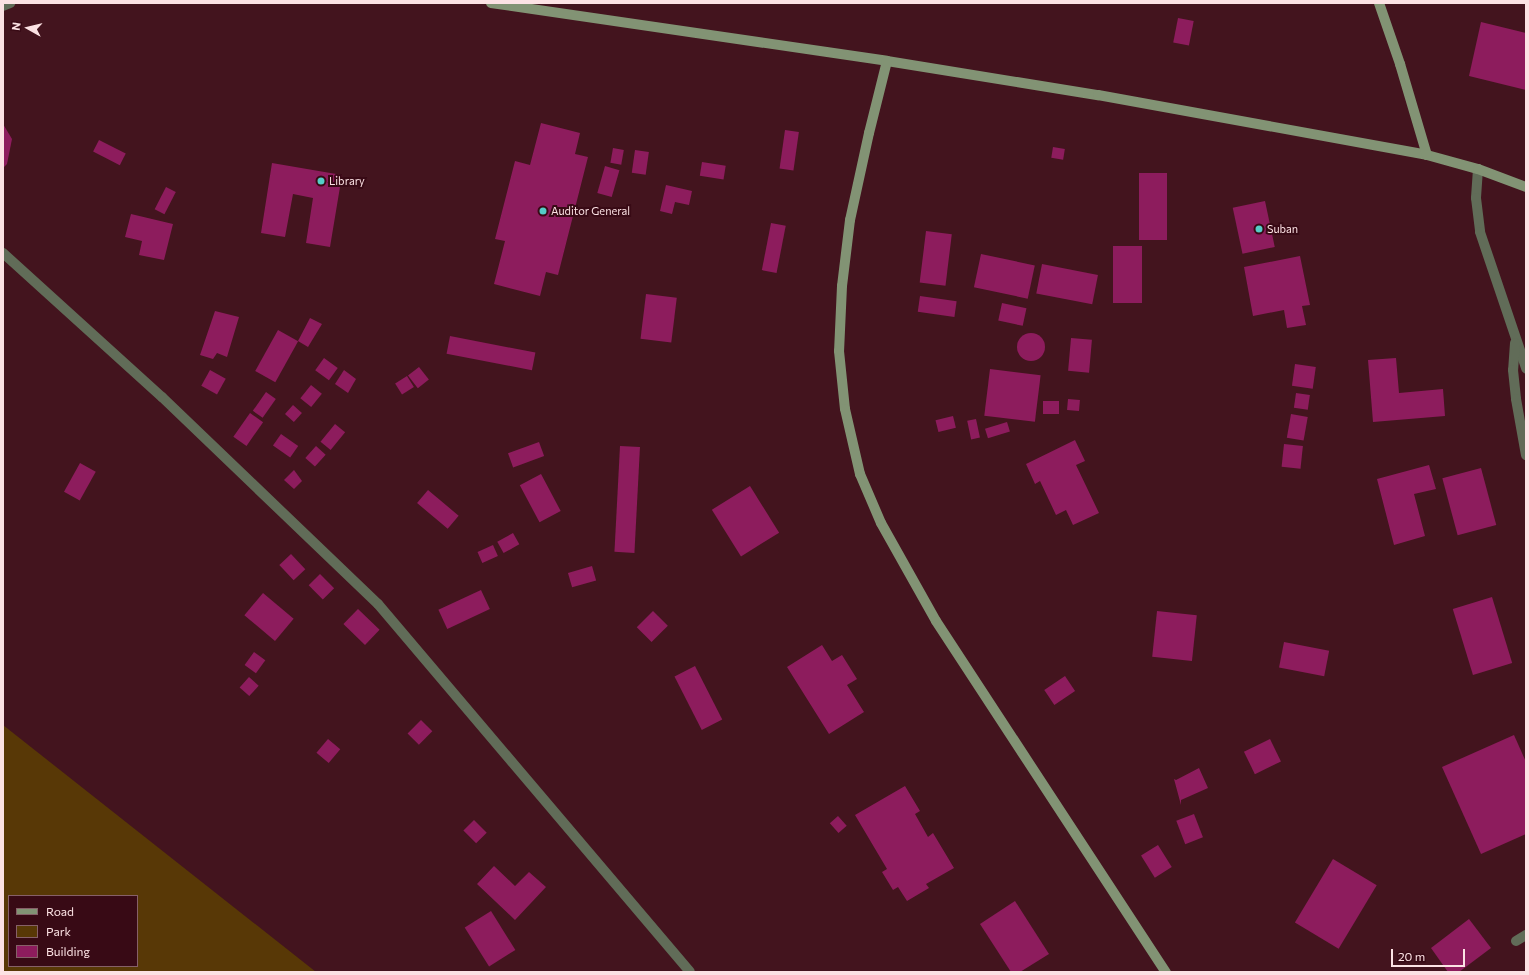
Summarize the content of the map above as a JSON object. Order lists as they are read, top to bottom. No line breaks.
{"places":["Library","Auditor General","Suban"],"legend":["Road","Park","Building"],"scale_bar":"20 m","north":"left"}
